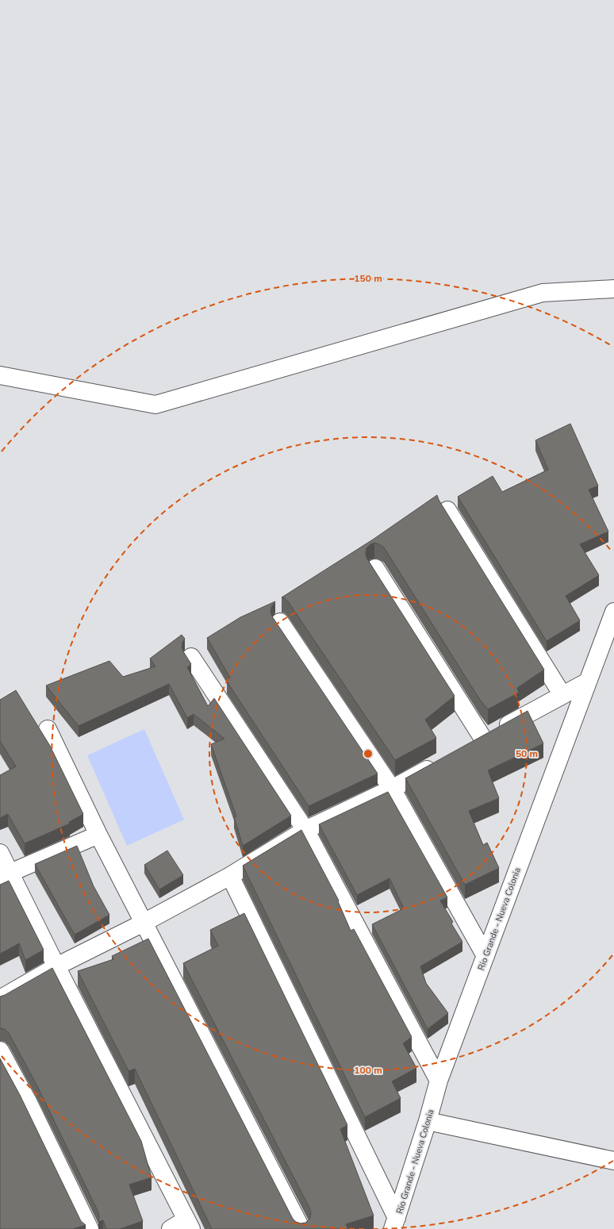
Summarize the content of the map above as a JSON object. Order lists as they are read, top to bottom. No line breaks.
{"streets":{"street":["Rio Grande - Nueva Colonia"]},"rings":["150 m","50 m","100 m"]}
